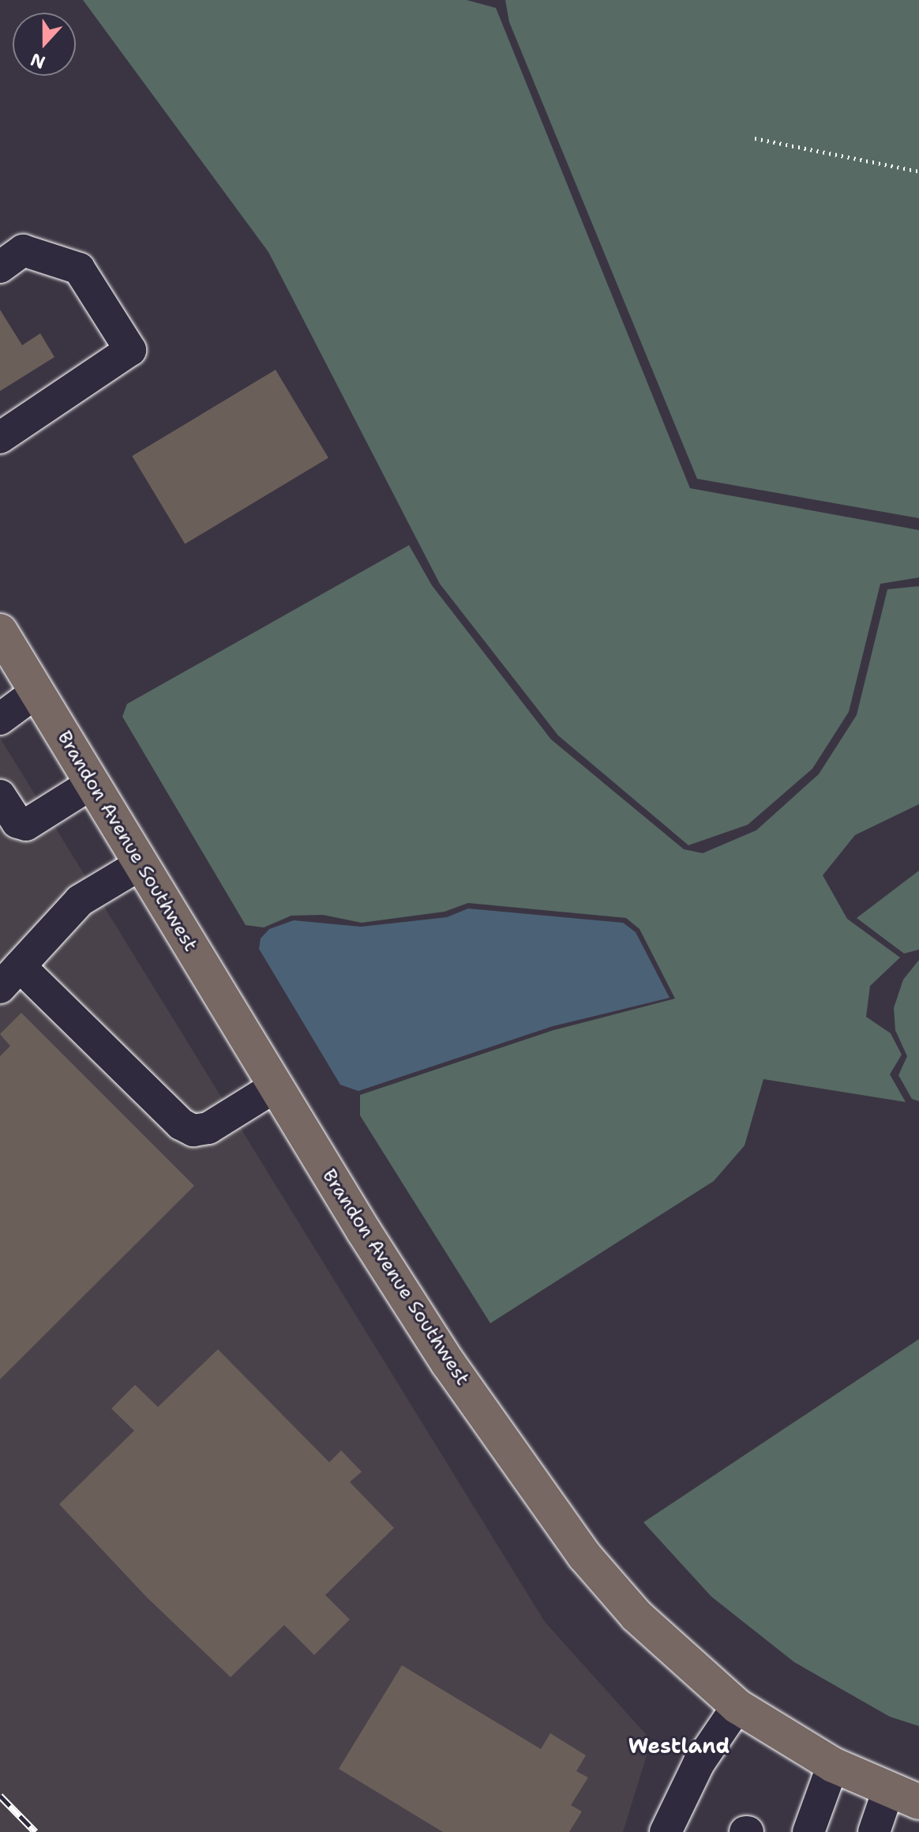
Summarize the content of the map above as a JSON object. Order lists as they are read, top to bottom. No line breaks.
{"streets":{"main road":["Brandon Avenue Southwest"]},"districts":["Westland"],"north":"bottom"}
